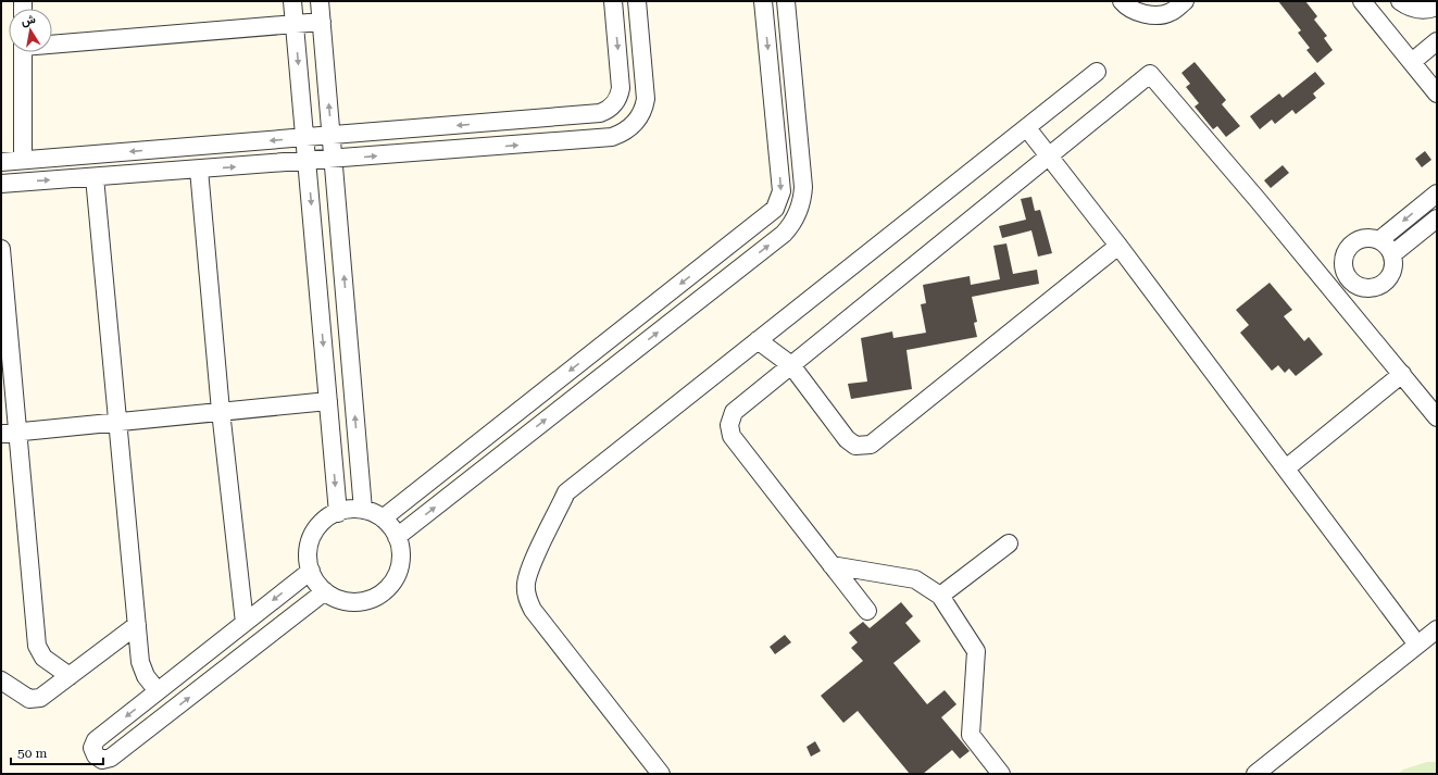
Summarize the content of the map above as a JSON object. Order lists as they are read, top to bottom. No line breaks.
{"scale_bar":"50 m","north":"top"}
